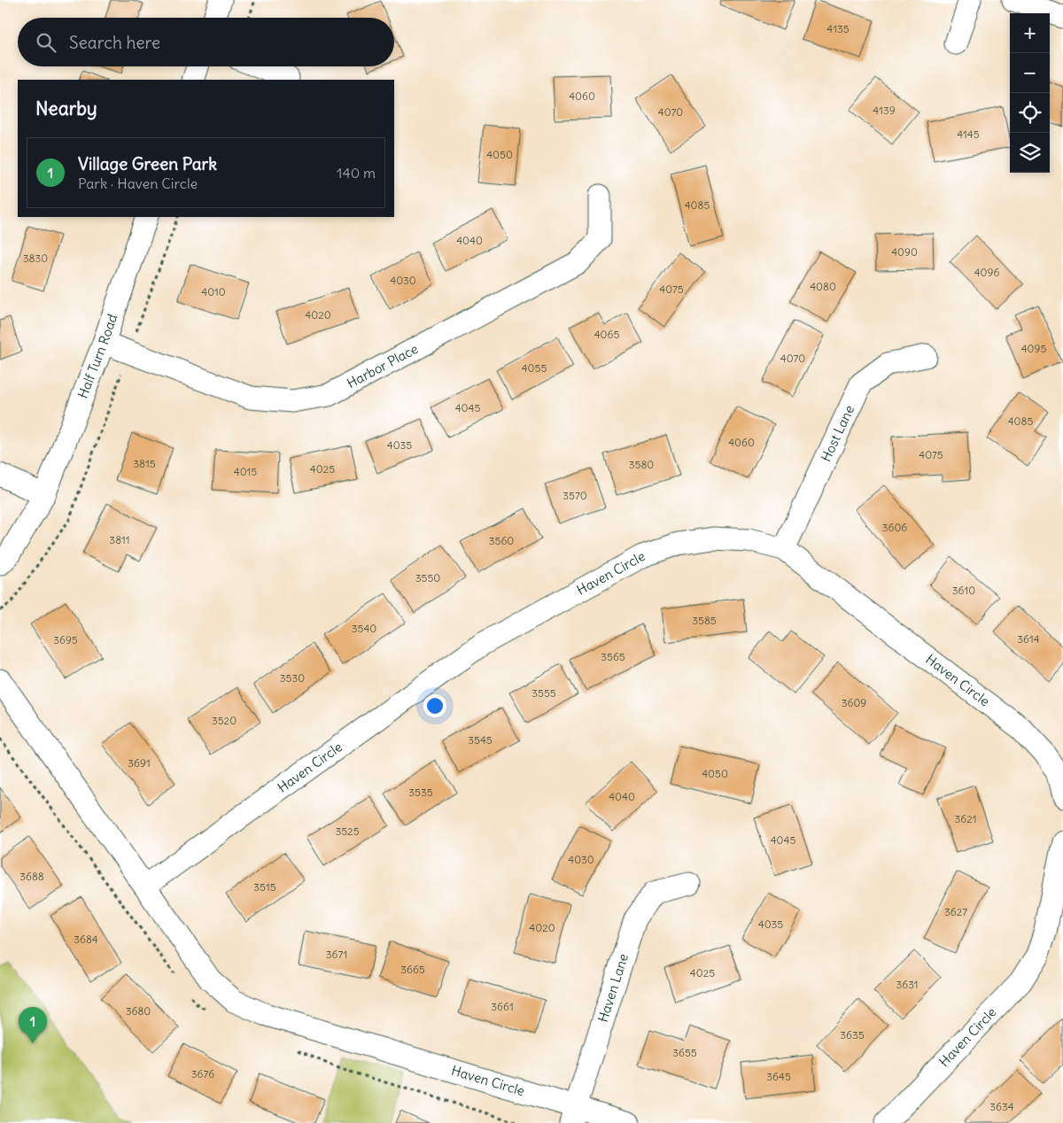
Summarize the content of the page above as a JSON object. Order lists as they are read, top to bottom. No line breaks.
{"streets":{"street":["Half Turn Road","Harbor Place","Host Lane","Haven Circle","Haven Lane"]},"crossings":[["Half Turn Road","Harbor Place"],["Host Lane","Haven Circle"],["Haven Circle","Haven Lane"]],"house_numbers":["4135","4060","4139","4070","4145","4050","4085","4040","4090","3830","4096","4030","4080","4075","4010","4020","4065","4095","4070","4055","4045","4085","4060","4035","4075","3815","3580","4025","4015","3570","3606","3811","3560","3550","3610","3585","3540","3614","3695","3565","3530","3555","3609","3520","3545","3691","4050","3535","4040","3621","3525","4045","4030","3688","3515","3627","4035","4020","3684","3671","3665","4025","3631","3661","3680","3635","3655","3676","3645","3634"],"page":{"map_buttons":["+","−"],"search":"Search here","heading":"Nearby","list":[{"mark":"1","name":"Village Green Park","note":"Park · Haven Circle","value":"140 m"}],"pins":"1"}}
